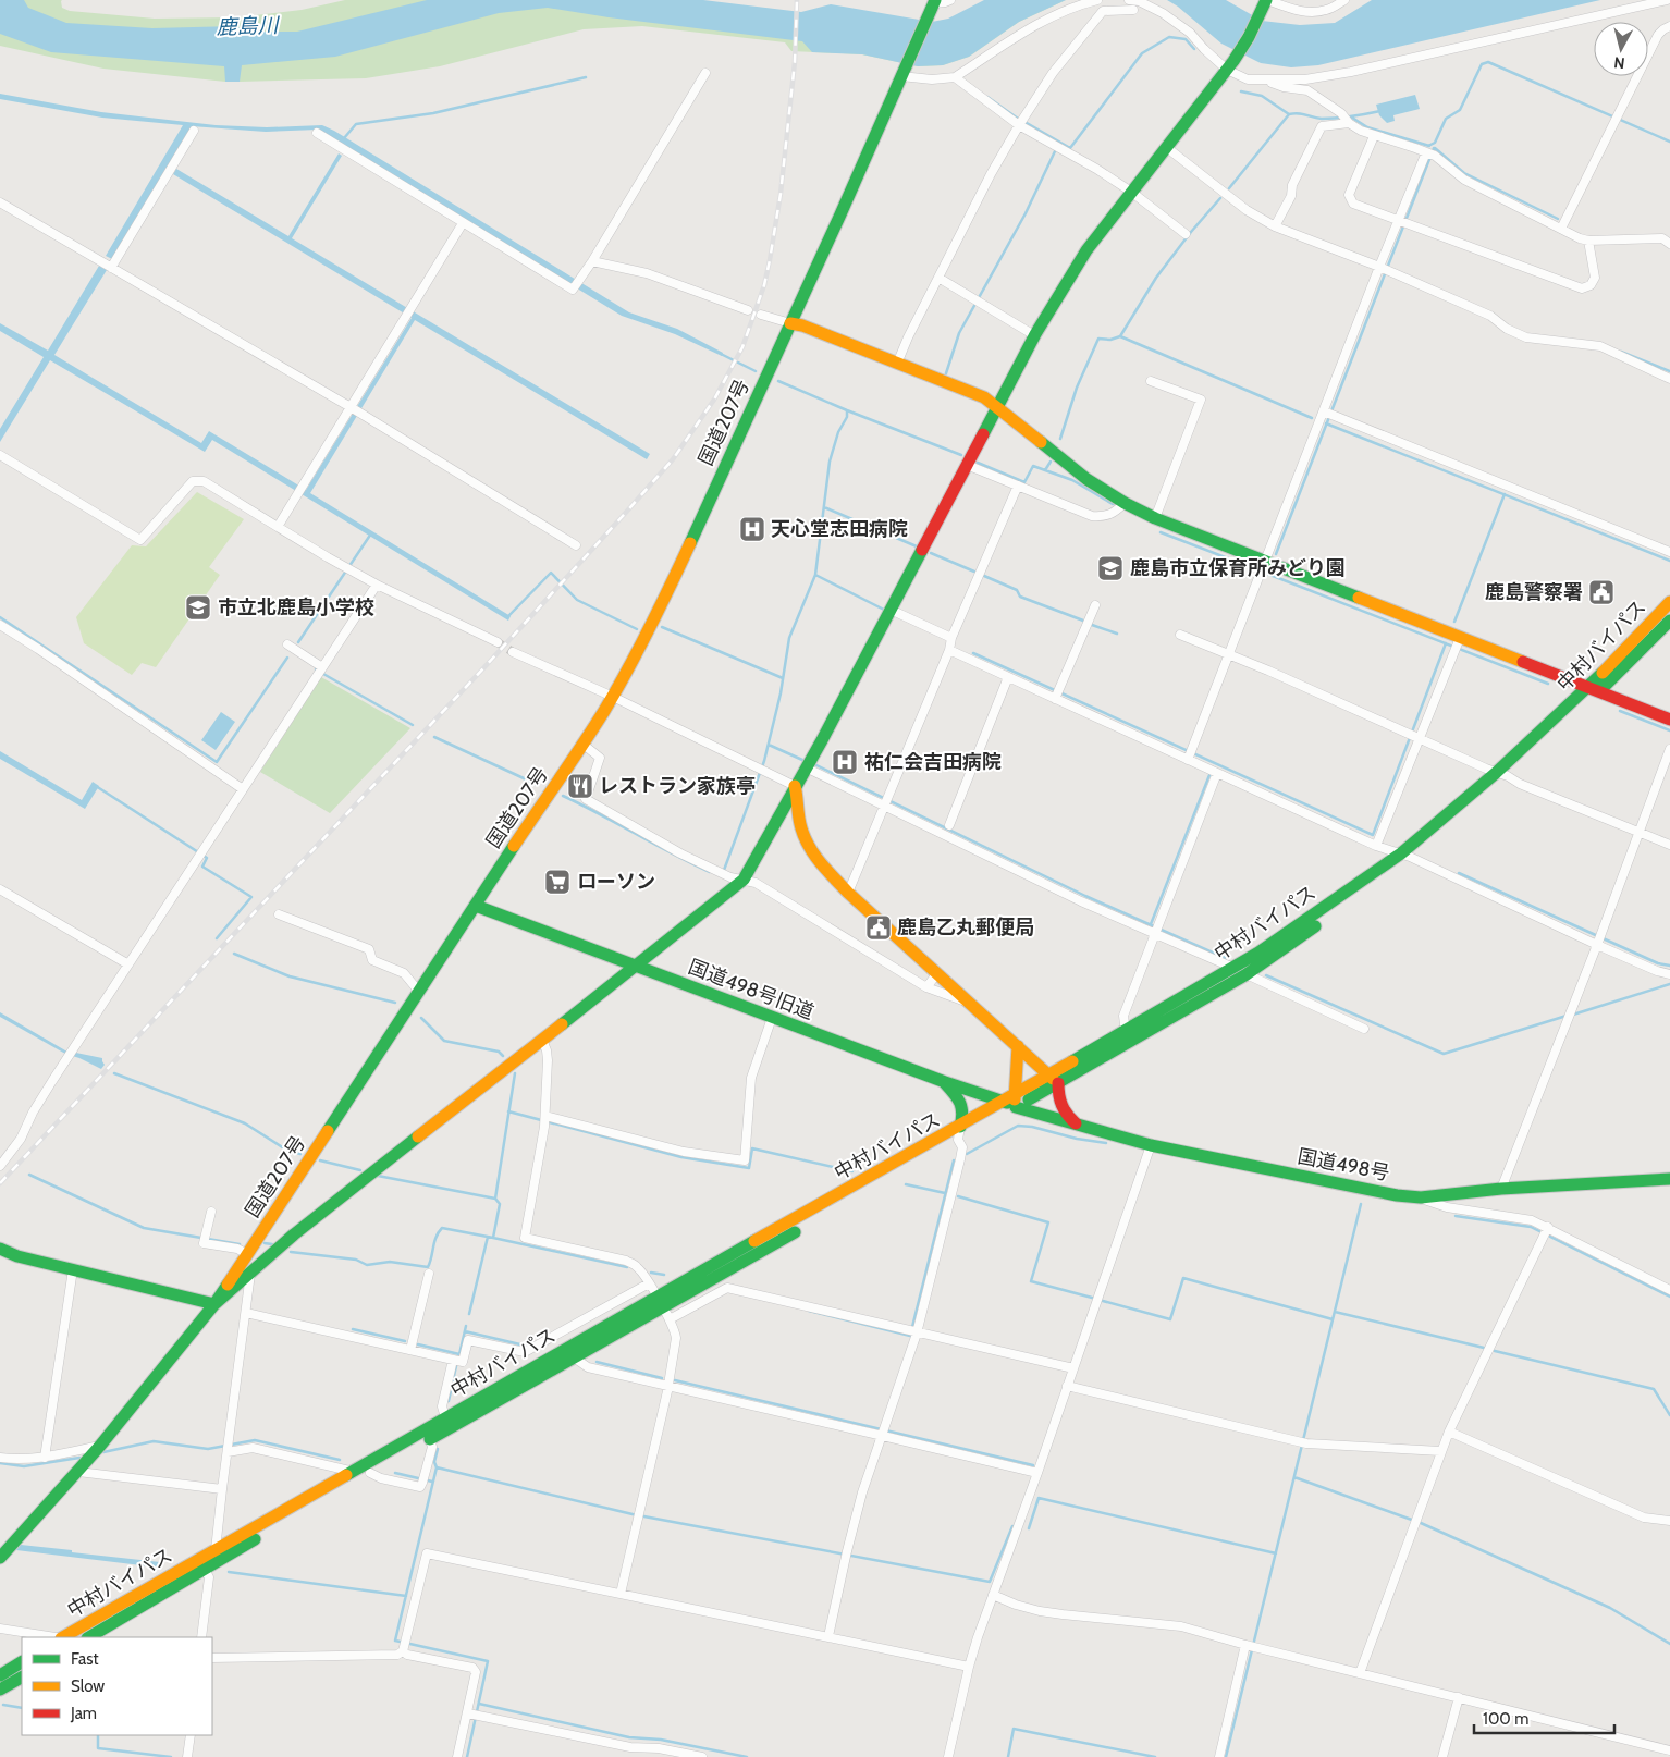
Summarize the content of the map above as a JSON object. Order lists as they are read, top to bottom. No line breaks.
{"streets":{"main road":["国道207号","中村バイパス","国道498号旧道","国道498号"]},"crossings":[["国道207号","国道498号旧道"],["中村バイパス","国道498号旧道"],["中村バイパス","国道498号"],["国道498号旧道","国道498号"]],"water":["鹿島川"],"places":{"hospital":["天心堂志田病院","祐仁会吉田病院"],"school or university":["鹿島市立保育所みどり園","市立北鹿島小学校"],"public building":["鹿島警察署","鹿島乙丸郵便局"],"restaurant":["レストラン家族亭"],"supermarket":["ローソン"]},"legend":["Fast","Slow","Jam"],"scale_bar":"100 m","north":"bottom"}
